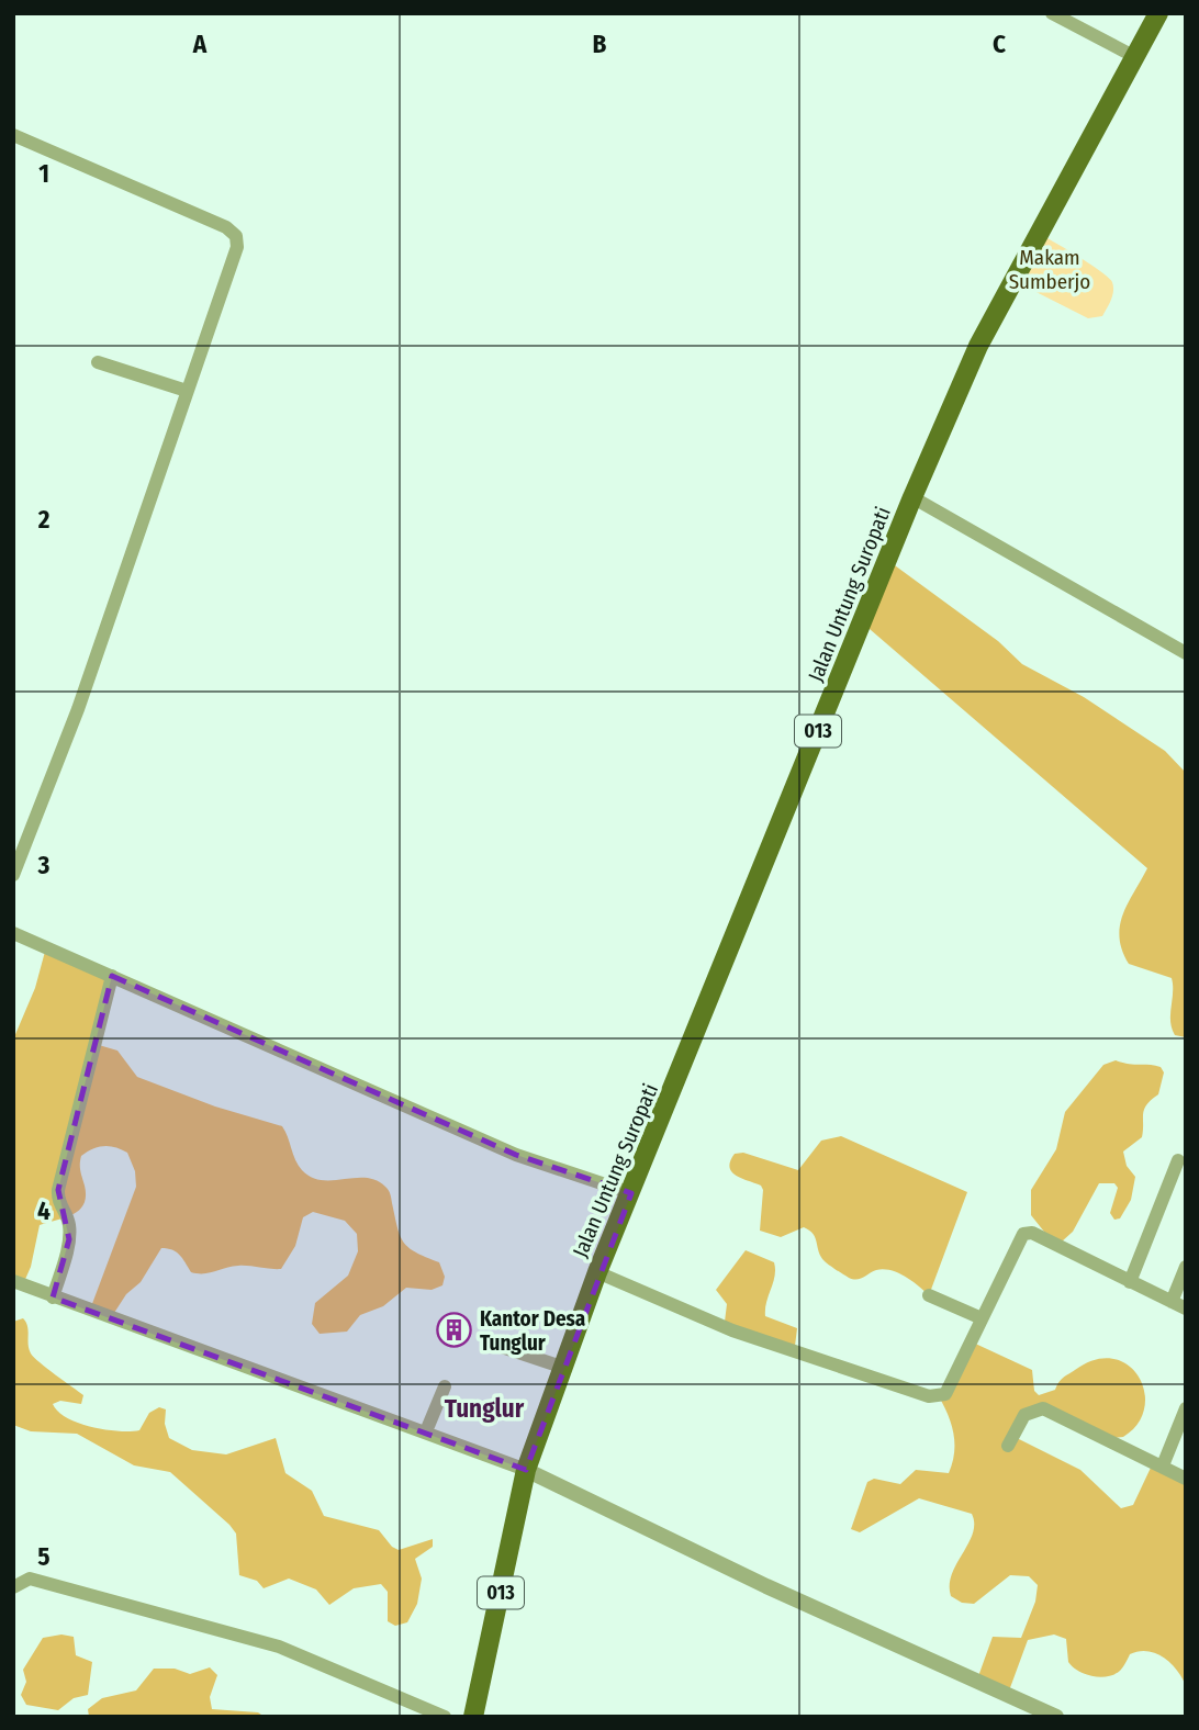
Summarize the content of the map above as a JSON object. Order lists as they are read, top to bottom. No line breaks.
{"streets":{"main road":["Jalan Untung Suropati","013"]},"crossings":[["Jalan Untung Suropati","013"]],"districts":["Tunglur"],"parks":["Makam Sumberjo"],"places":{"building":["Kantor Desa Tunglur"]},"grid":{"columns":["A","B","C"],"rows":["1","2","3","4","5"]}}
